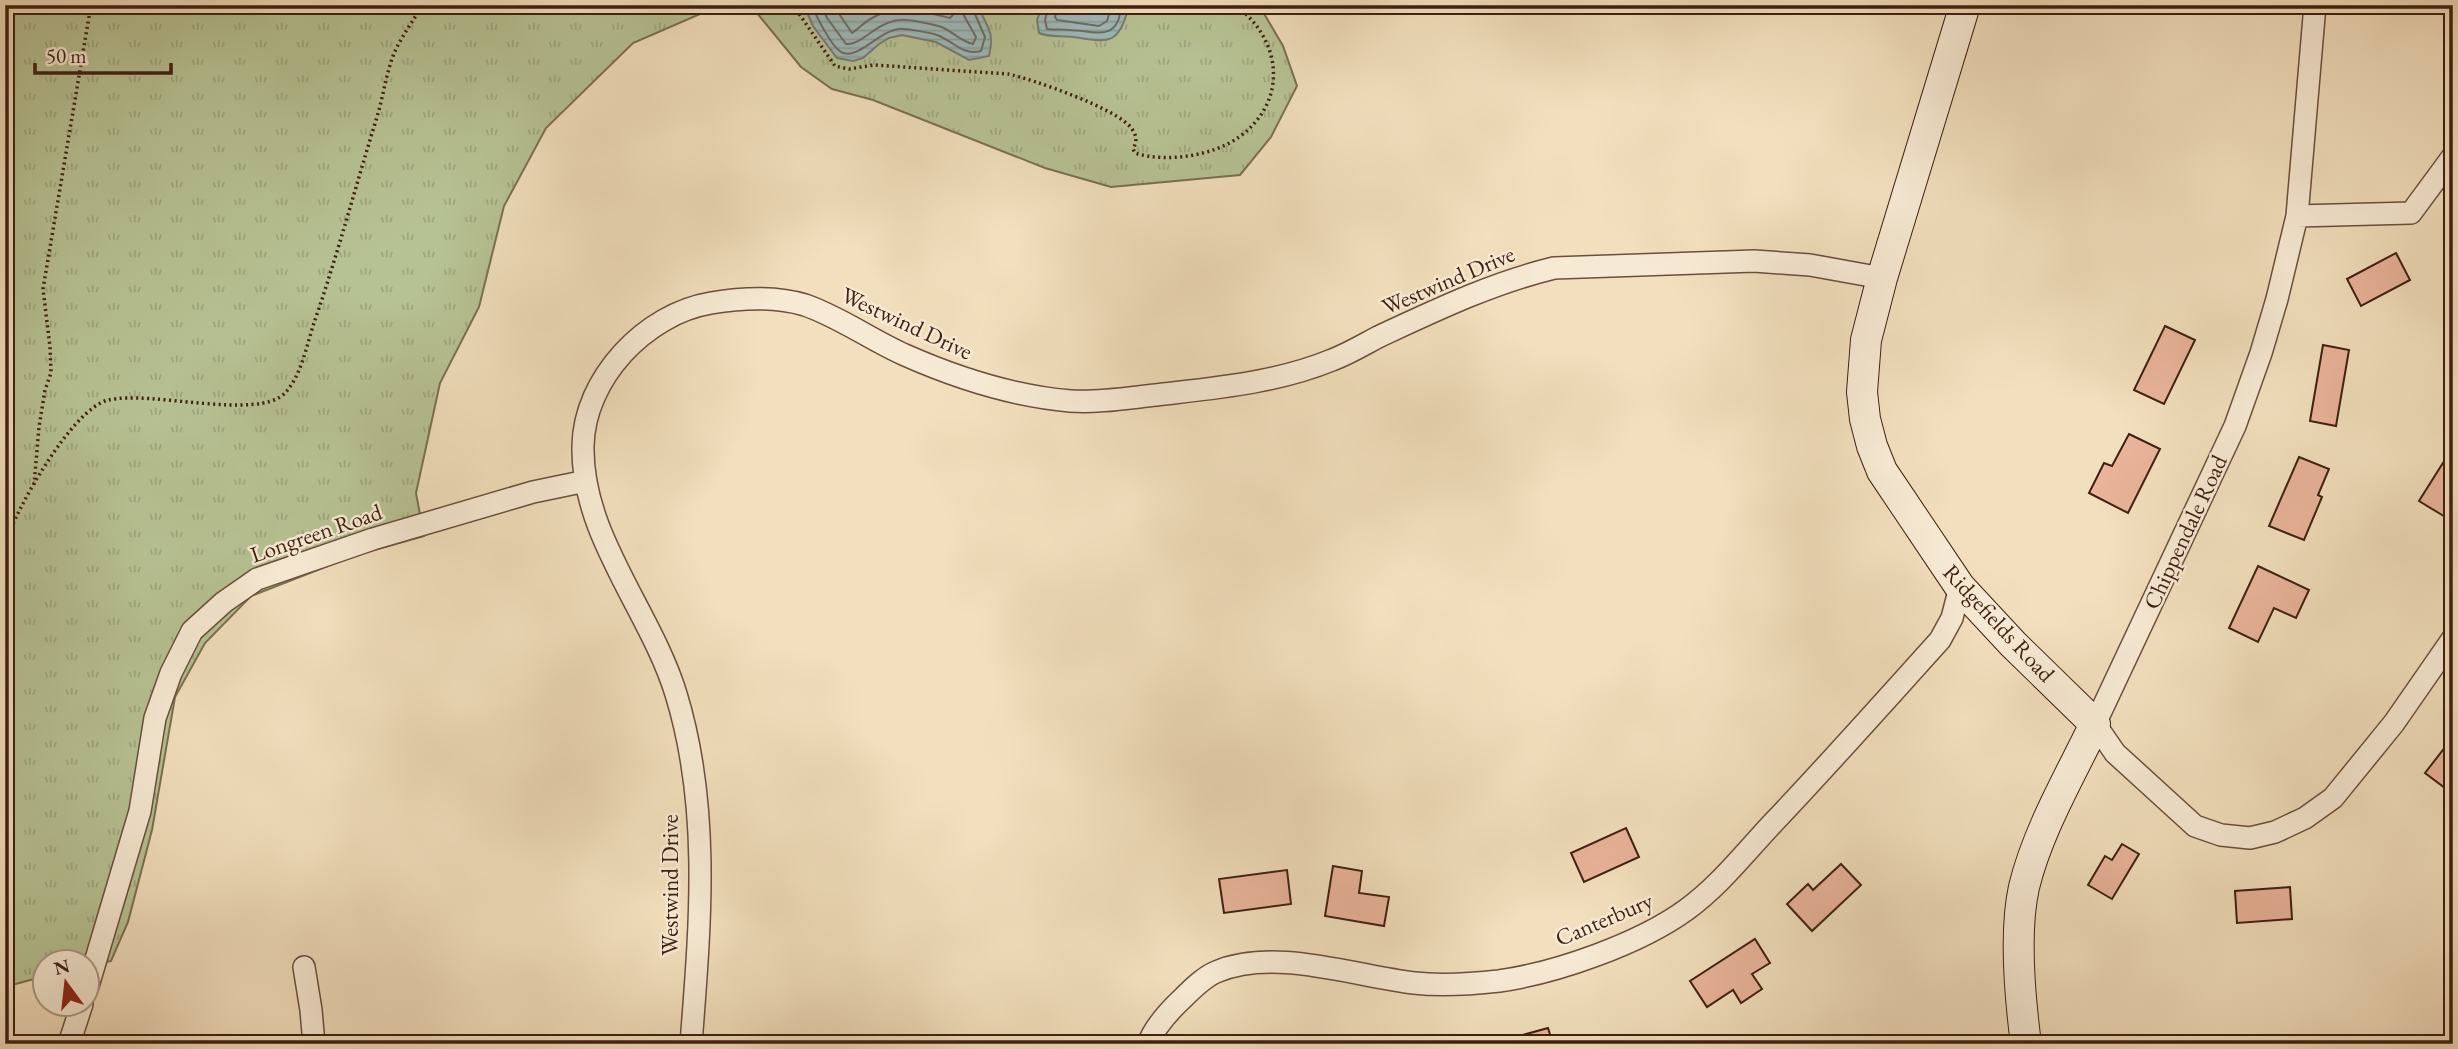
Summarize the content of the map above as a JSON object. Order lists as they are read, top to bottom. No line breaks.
{"streets":{"street":["Westwind Drive","Chippendale Road","Longreen Road","Ridgefields Road","Canterbury"]},"crossings":[["Westwind Drive","Longreen Road"],["Westwind Drive","Ridgefields Road"],["Chippendale Road","Ridgefields Road"],["Ridgefields Road","Canterbury"]],"scale_bar":"50 m","north":"top"}
